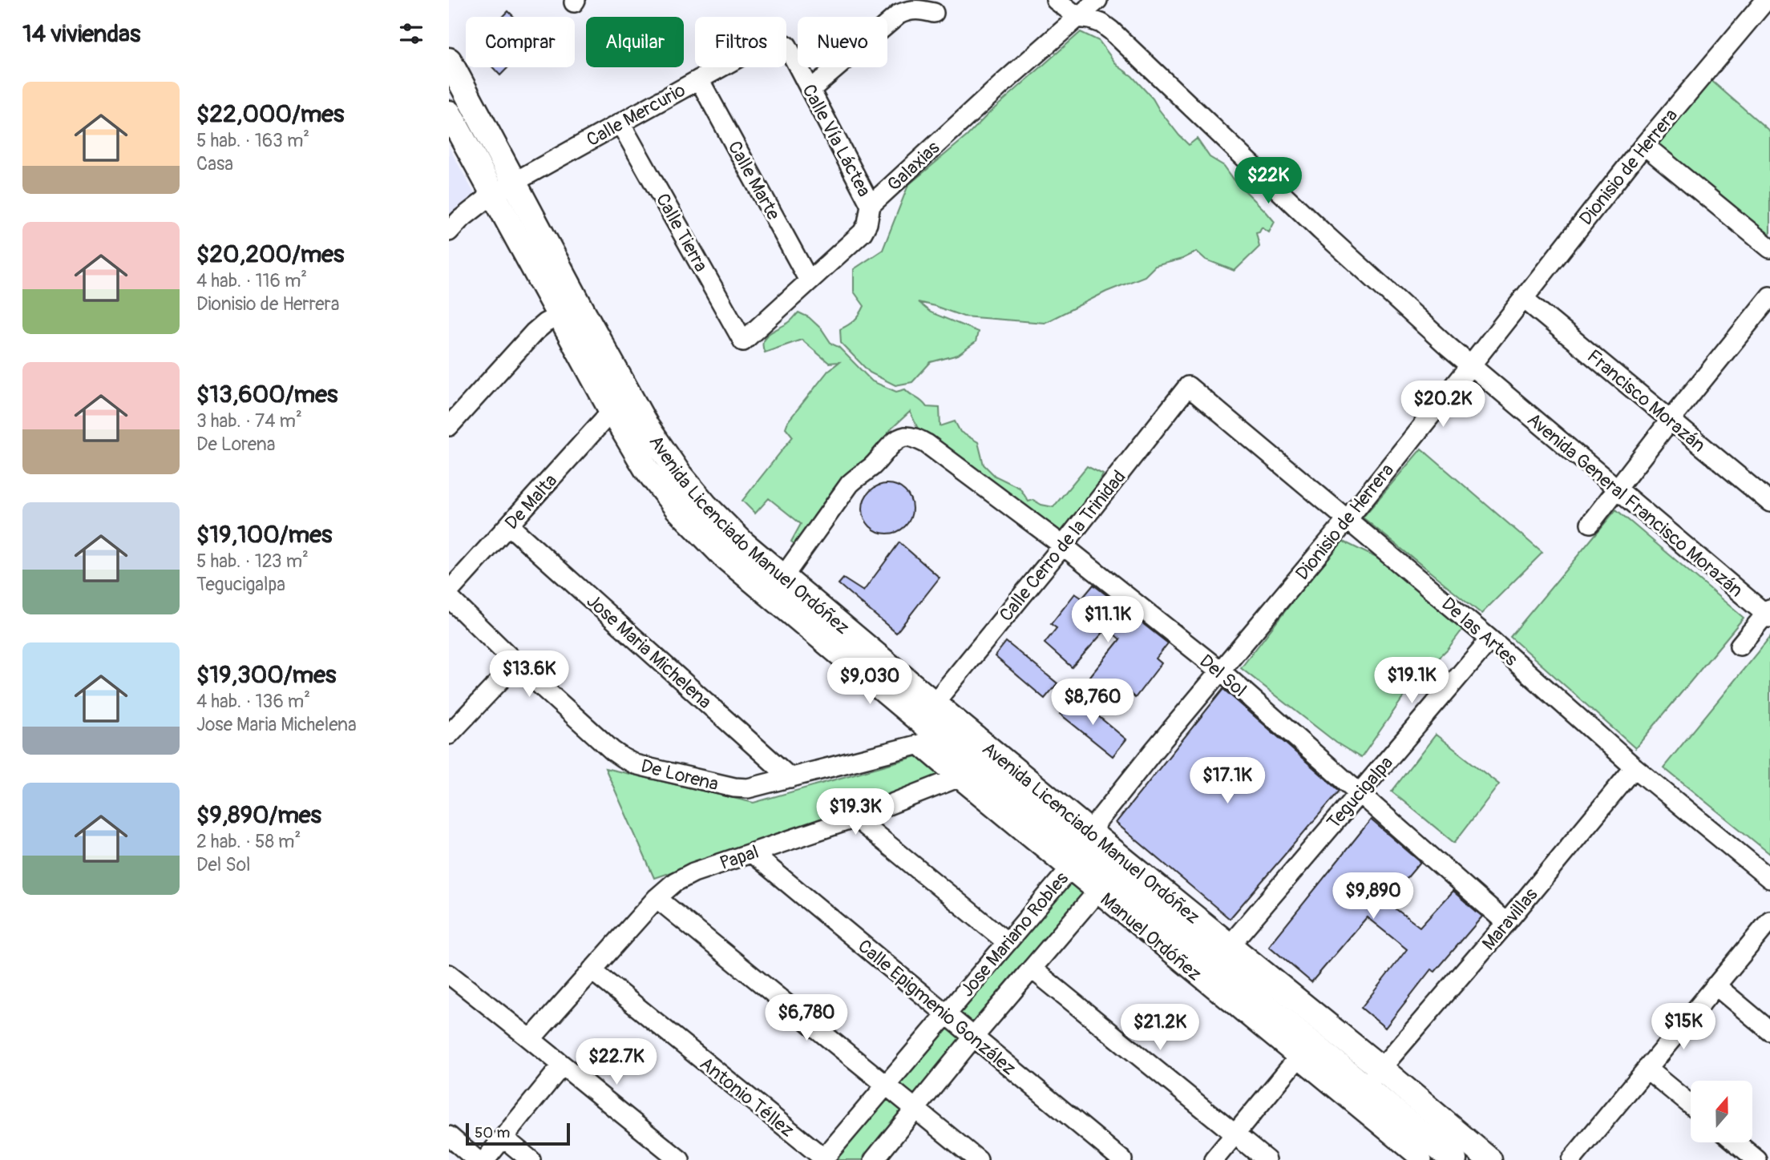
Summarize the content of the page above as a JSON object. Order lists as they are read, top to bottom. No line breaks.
{"streets":{"main road":["Avenida Licenciado Manuel Ordóñez"],"street":["Calle Mercurio","Calle Vía Láctea","Galaxias","Dionisio de Herrera","Calle Marte","Calle Tierra","Francisco Morazán","De Malta","Avenida General Francisco Morazán","Calle Cerro de la Trinidad","De las Artes","Jose Maria Michelena","Del Sol","De Lorena","Tegucigalpa","Papal","Maravillas","Jose Mariano Robles","Calle Epigmenio González","Antonio Téllez"]},"crossings":[["Calle Mercurio","Calle Vía Láctea"],["Calle Mercurio","Calle Marte"],["Calle Mercurio","Calle Tierra"],["Calle Mercurio","Avenida Licenciado Manuel Ordóñez"],["Calle Vía Láctea","Galaxias"],["Galaxias","Calle Marte"],["Galaxias","Calle Tierra"],["Galaxias","Avenida General Francisco Morazán"],["Dionisio de Herrera","Francisco Morazán"],["Dionisio de Herrera","Avenida General Francisco Morazán"],["Dionisio de Herrera","Avenida Licenciado Manuel Ordóñez"],["Dionisio de Herrera","De las Artes"],["Dionisio de Herrera","Del Sol"],["Dionisio de Herrera","Jose Mariano Robles"],["De Malta","Avenida Licenciado Manuel Ordóñez"],["De Malta","Jose Maria Michelena"],["Avenida Licenciado Manuel Ordóñez","Calle Cerro de la Trinidad"],["Avenida Licenciado Manuel Ordóñez","Del Sol"],["Avenida Licenciado Manuel Ordóñez","De Lorena"],["Avenida Licenciado Manuel Ordóñez","Tegucigalpa"],["Avenida Licenciado Manuel Ordóñez","Papal"],["Avenida Licenciado Manuel Ordóñez","Maravillas"],["Avenida Licenciado Manuel Ordóñez","Jose Mariano Robles"],["Calle Cerro de la Trinidad","De las Artes"],["Calle Cerro de la Trinidad","Del Sol"],["De las Artes","Tegucigalpa"],["De las Artes","Maravillas"],["Jose Maria Michelena","De Lorena"],["Del Sol","Tegucigalpa"],["Del Sol","Maravillas"],["Papal","Calle Epigmenio González"],["Papal","Antonio Téllez"],["Jose Mariano Robles","Calle Epigmenio González"],["Jose Mariano Robles","Antonio Téllez"]],"scale_bar":"50 m","north":"top","page":{"heading":"14 viviendas","chip":["Comprar","Alquilar","Filtros","Nuevo"],"list":[{"name":"$22,000/mes","note":"5 hab. · 163 m² · Casa"},{"name":"$20,200/mes","note":"4 hab. · 116 m² · Dionisio de Herrera"},{"name":"$13,600/mes","note":"3 hab. · 74 m² · De Lorena"},{"name":"$19,100/mes","note":"5 hab. · 123 m² · Tegucigalpa"},{"name":"$19,300/mes","note":"4 hab. · 136 m² · Jose Maria Michelena"},{"name":"$9,890/mes","note":"2 hab. · 58 m² · Del Sol"}],"price":["$22K","$20.2K","$11.1K","$13.6K","$19.1K","$9,030","$8,760","$17.1K","$19.3K","$9,890","$6,780","$15K","$21.2K","$22.7K"],"scale":"50 m"}}
